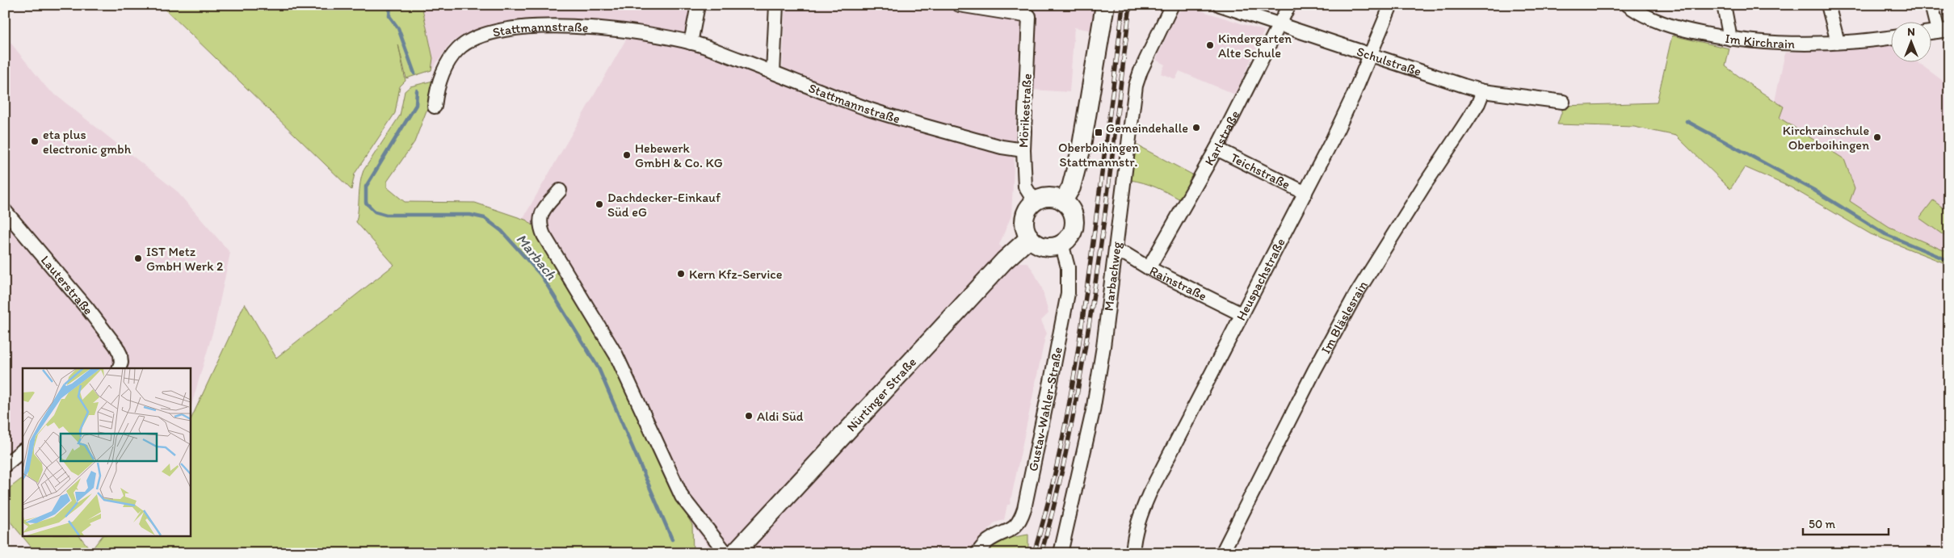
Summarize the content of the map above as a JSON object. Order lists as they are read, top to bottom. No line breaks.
{"streets":{"main road":["Nürtinger Straße"],"street":["Stattmannstraße","Im Kirchrain","Schulstraße","Mörikestraße","Karlstraße","Teichstraße","Marbachweg","Heuspachstraße","Rainstraße","Lauterstraße","Im Bläslesrain","Gustav-Wahler-Straße"]},"crossings":[["Stattmannstraße","Mörikestraße"],["Schulstraße","Karlstraße"],["Schulstraße","Heuspachstraße"],["Schulstraße","Im Bläslesrain"],["Mörikestraße","Nürtinger Straße"],["Mörikestraße","Gustav-Wahler-Straße"],["Karlstraße","Teichstraße"],["Karlstraße","Rainstraße"],["Teichstraße","Heuspachstraße"],["Marbachweg","Rainstraße"],["Heuspachstraße","Rainstraße"],["Nürtinger Straße","Gustav-Wahler-Straße"]],"water":["Marbach"],"places":{"other":["Kindergarten Alte Schule","Gemeindehalle","Kirchrainschule Oberboihingen","eta plus electronic gmbh","Hebewerk GmbH & Co. KG","Dachdecker-Einkauf Süd eG","IST Metz GmbH Werk 2","Kern Kfz-Service","Aldi Süd"],"transit":["Oberboihingen Stattmannstr."]},"scale_bar":"50 m","north":"top"}
